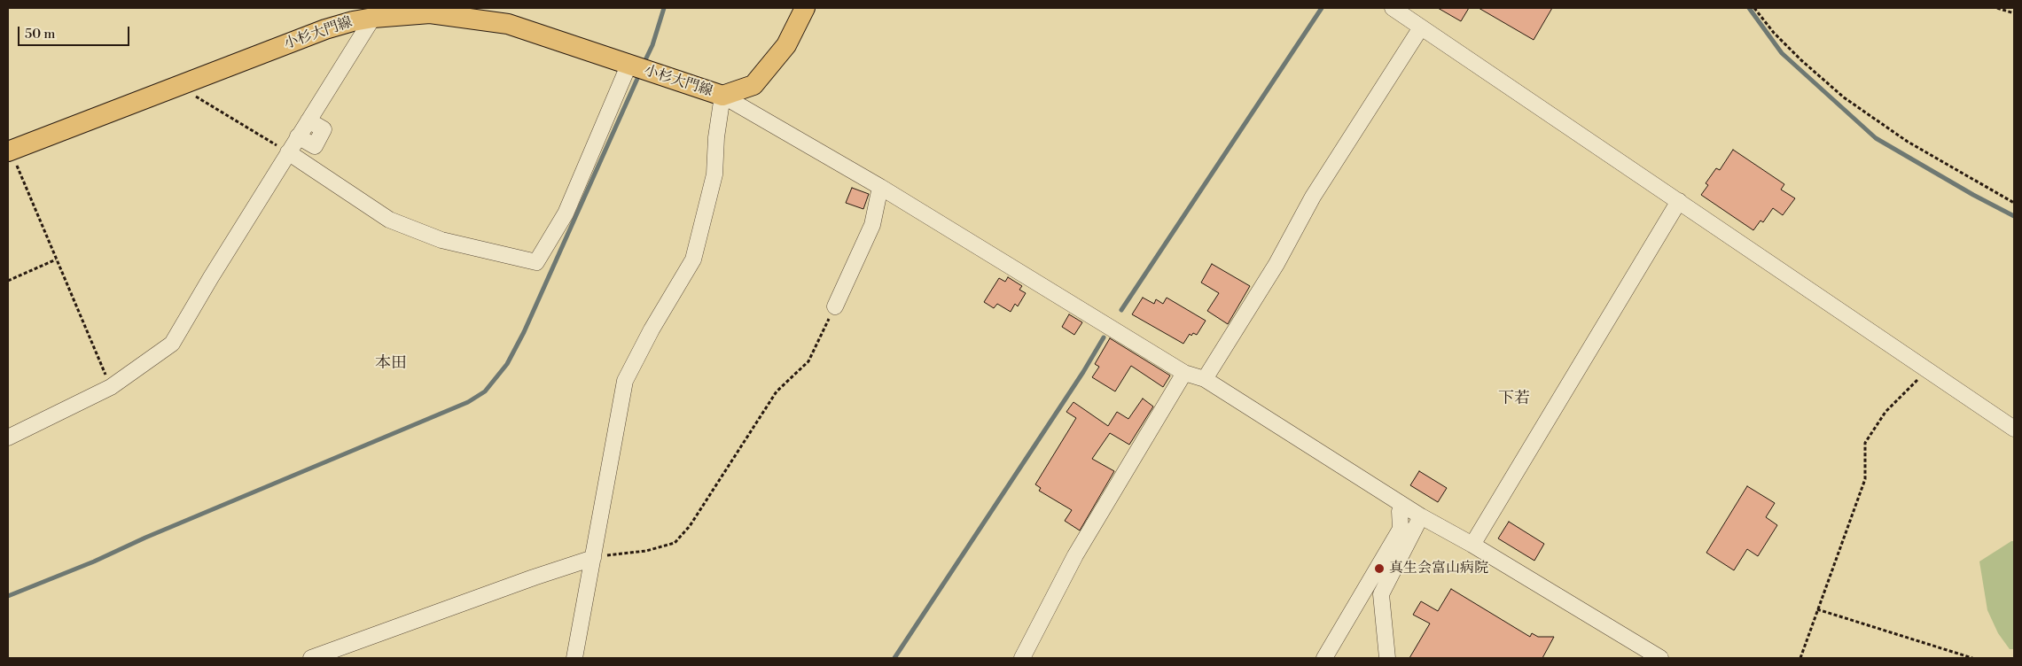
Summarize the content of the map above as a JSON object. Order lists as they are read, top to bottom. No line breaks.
{"streets":{"main road":["小杉大門線"]},"districts":["本田","下若"],"places":["真生会富山病院"],"scale_bar":"50 m"}
